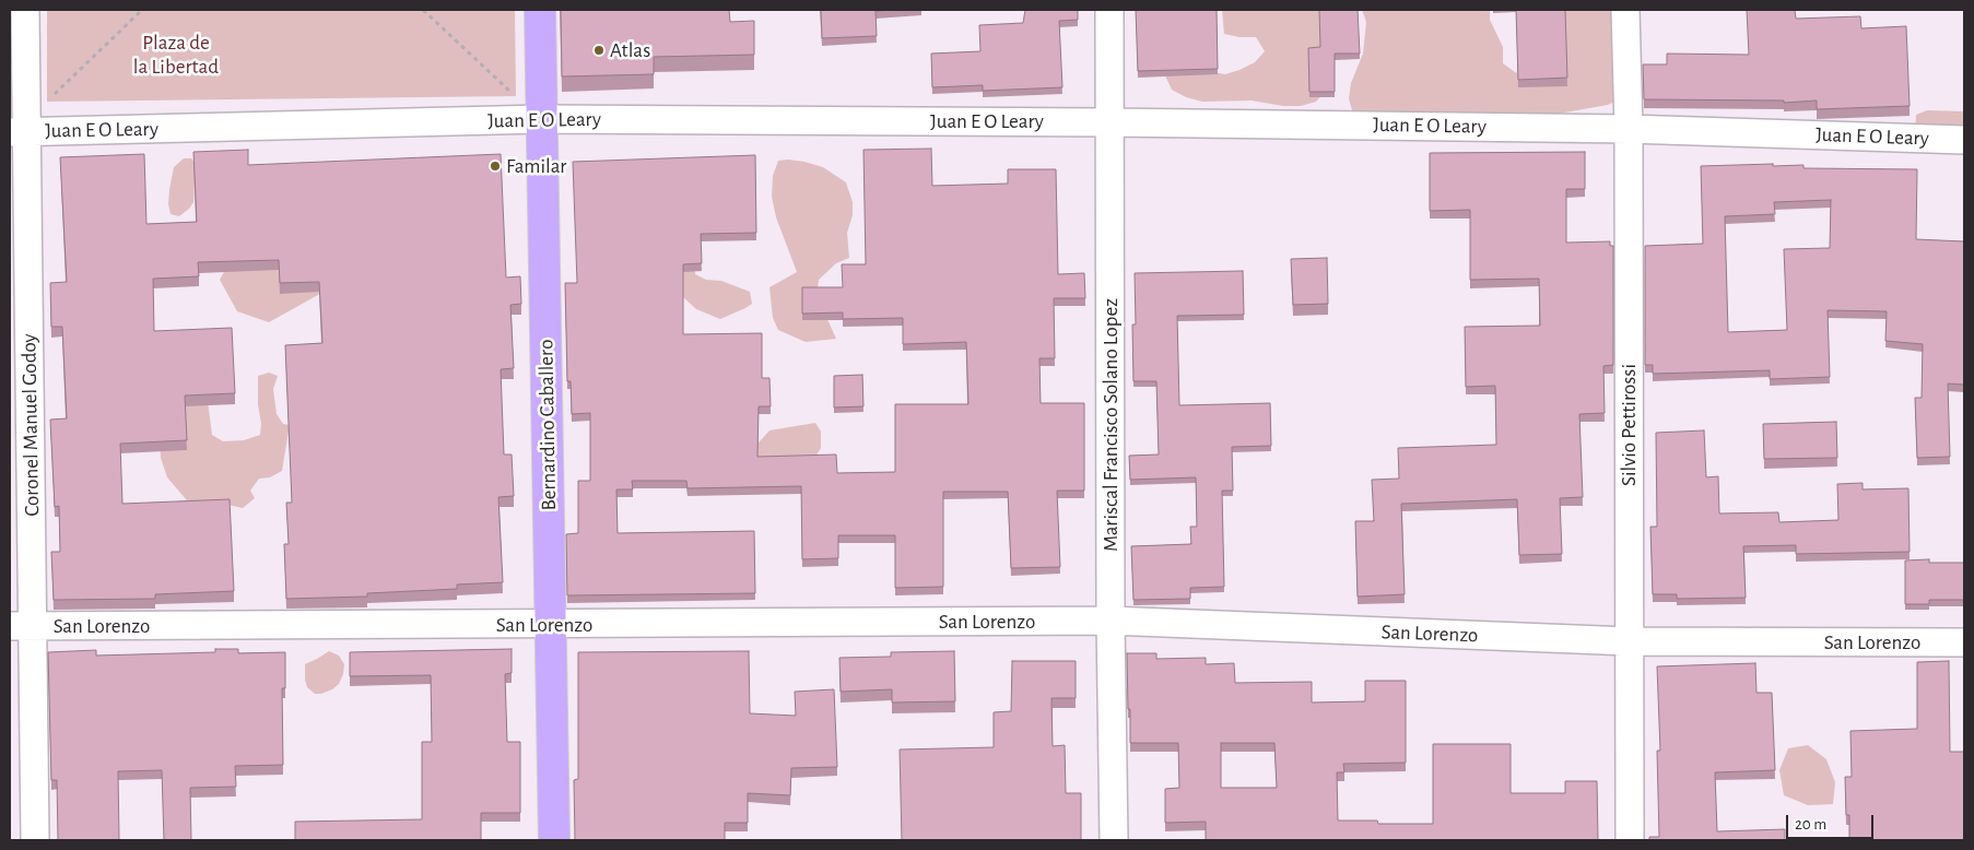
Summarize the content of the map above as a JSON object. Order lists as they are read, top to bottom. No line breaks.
{"streets":{"highway":["Bernardino Caballero"],"street":["Juan E O Leary","Coronel Manuel Godoy","Mariscal Francisco Solano Lopez","Silvio Pettirossi","San Lorenzo"]},"crossings":[["Juan E O Leary","Coronel Manuel Godoy"],["Juan E O Leary","Bernardino Caballero"],["Juan E O Leary","Mariscal Francisco Solano Lopez"],["Juan E O Leary","Silvio Pettirossi"],["Coronel Manuel Godoy","San Lorenzo"],["Bernardino Caballero","San Lorenzo"],["Mariscal Francisco Solano Lopez","San Lorenzo"],["Silvio Pettirossi","San Lorenzo"]],"parks":["Plaza de la Libertad"],"places":["Atlas","Familar"],"scale_bar":"20 m"}
